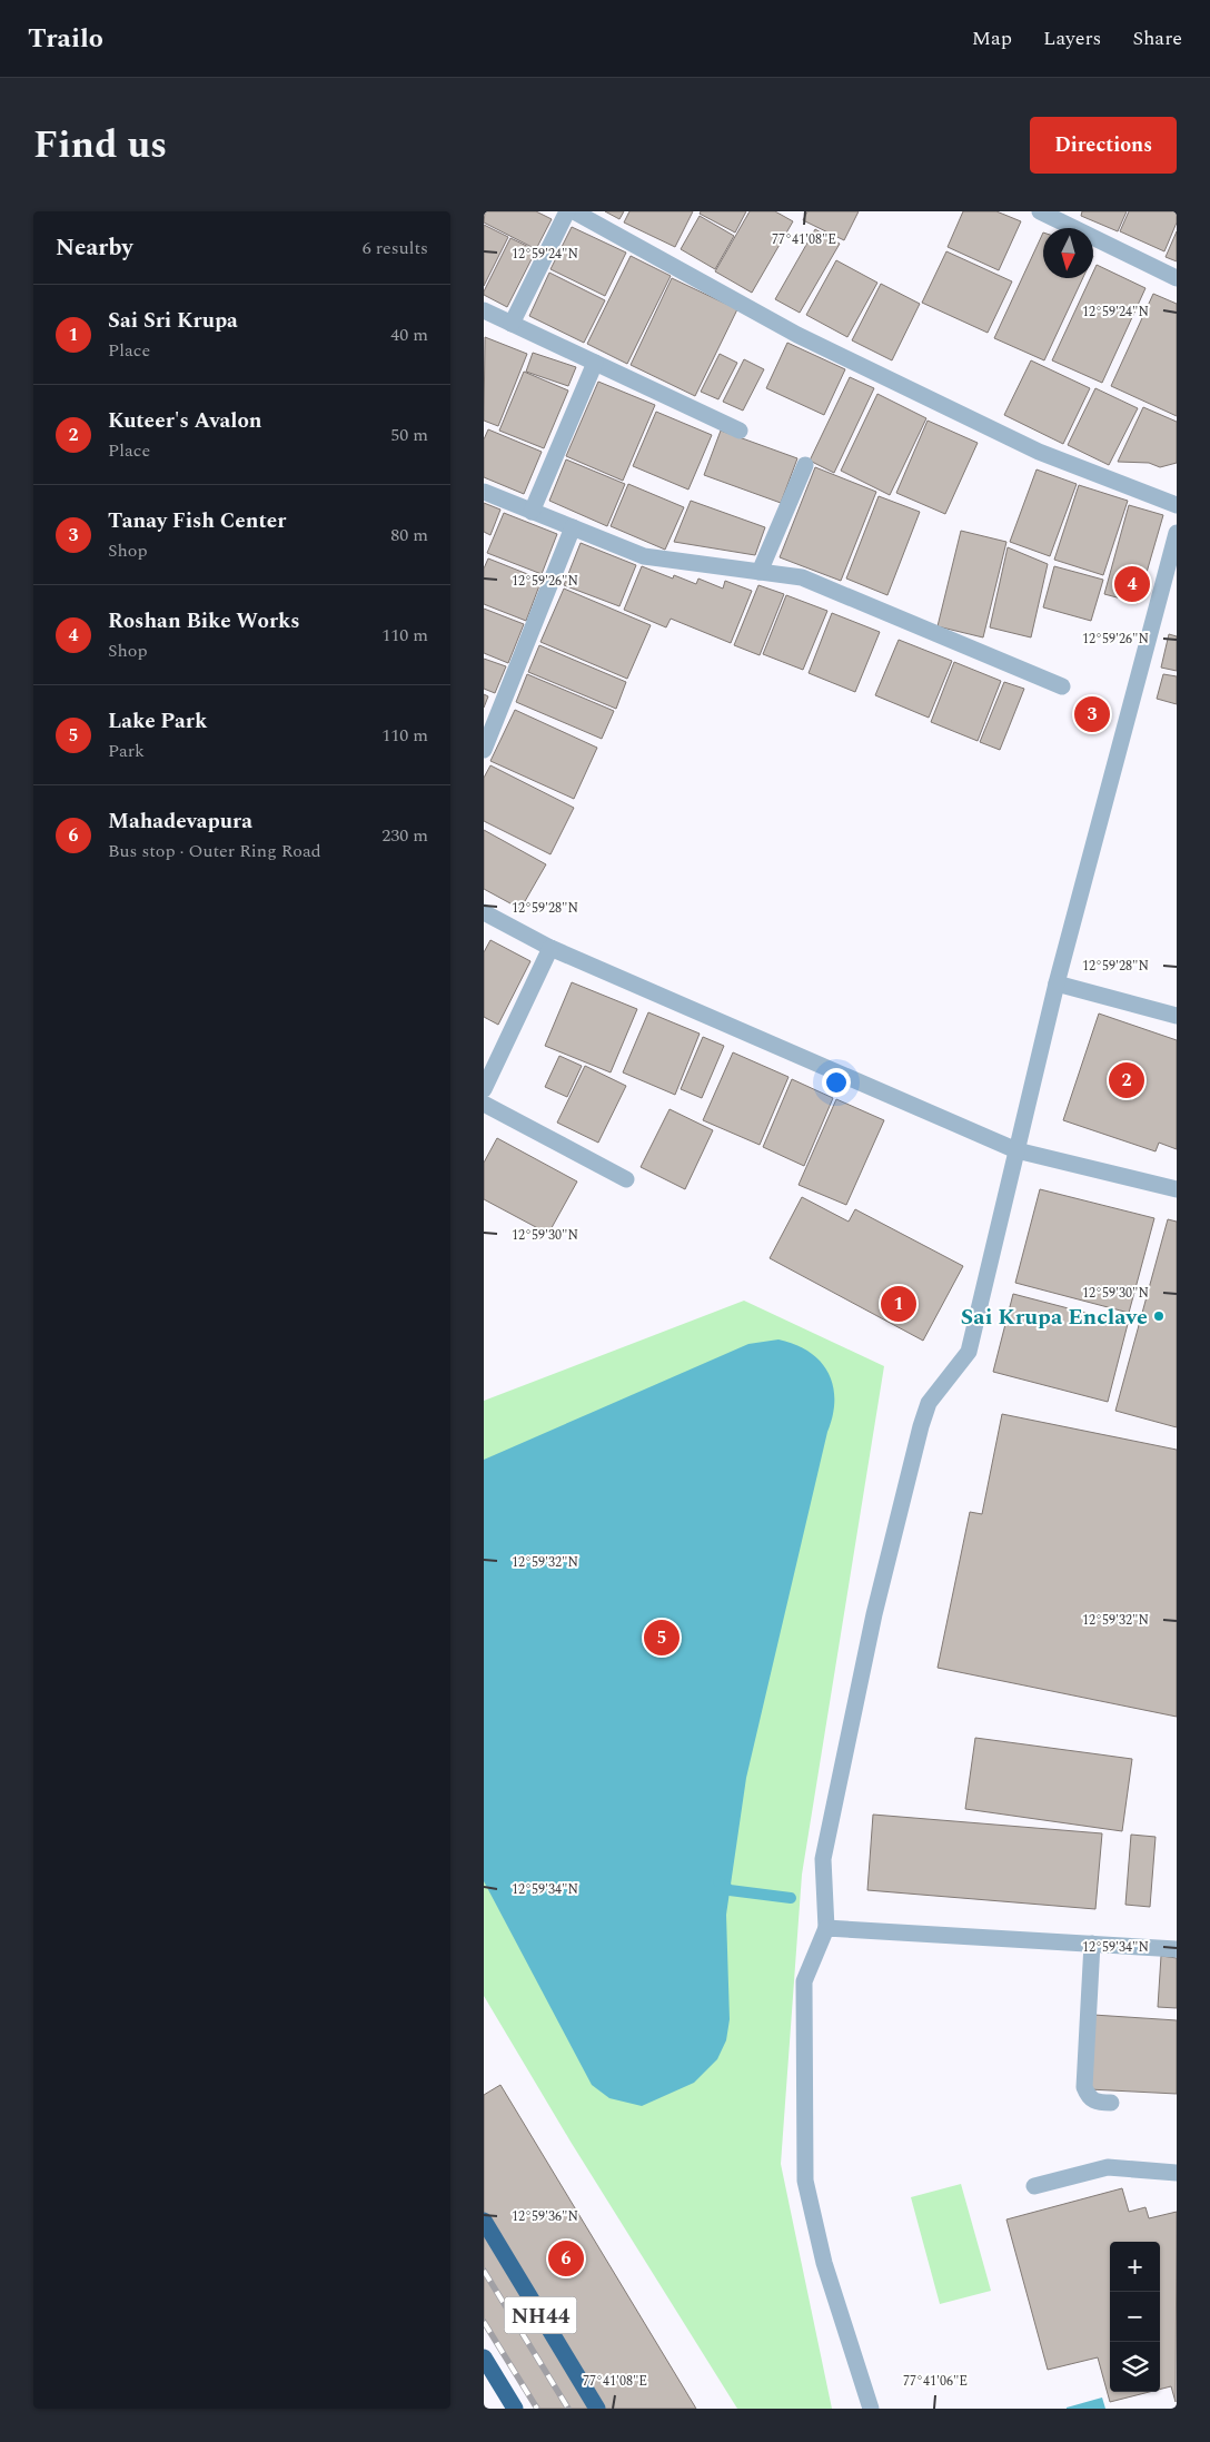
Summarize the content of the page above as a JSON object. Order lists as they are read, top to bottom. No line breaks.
{"streets":{"highway":["NH44"]},"places":["Sai Krupa Enclave"],"north":"bottom","page":{"header":"Trailo","nav":["Map","Layers","Share"],"title":"Find us","buttons":"Directions","heading":["Nearby","6 results"],"list":[{"mark":"1","name":"Sai Sri Krupa","note":"Place","value":"40 m"},{"mark":"2","name":"Kuteer's Avalon","note":"Place","value":"50 m"},{"mark":"3","name":"Tanay Fish Center","note":"Shop","value":"80 m"},{"mark":"4","name":"Roshan Bike Works","note":"Shop","value":"110 m"},{"mark":"5","name":"Lake Park","note":"Park","value":"110 m"},{"mark":"6","name":"Mahadevapura","note":"Bus stop · Outer Ring Road","value":"230 m"}],"pins":["4","3","2","1","5","6"],"map_buttons":["+","−"]},"coordinates":["77°41'08\"E","12°59'24\"N","12°59'26\"N","12°59'28\"N","12°59'30\"N","12°59'32\"N","12°59'34\"N","12°59'36\"N","77°41'06\"E"]}
